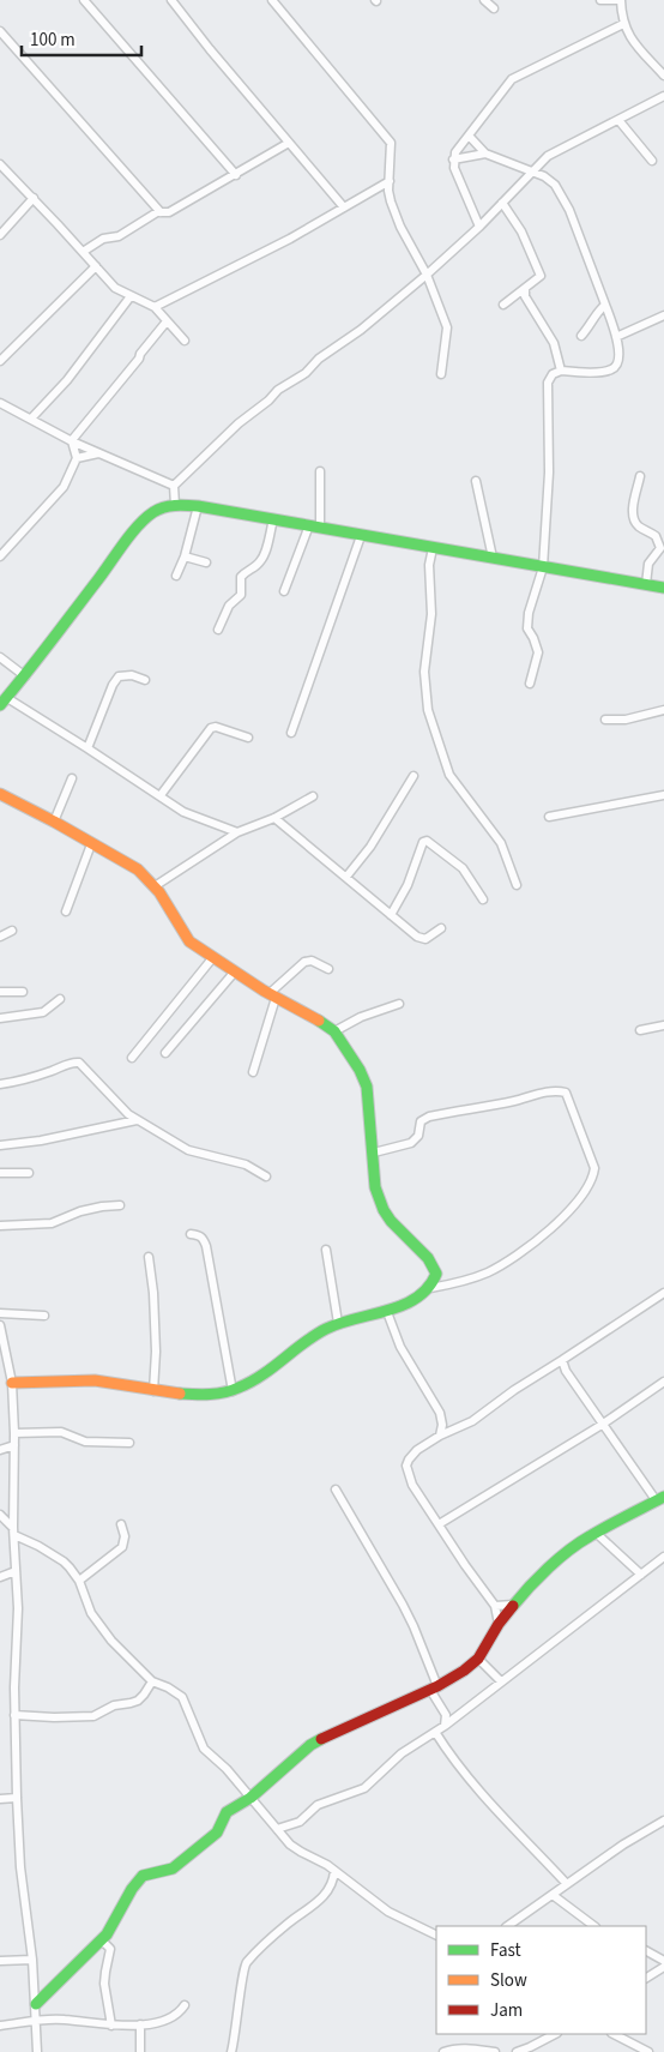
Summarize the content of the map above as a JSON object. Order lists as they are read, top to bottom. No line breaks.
{"legend":["Fast","Slow","Jam"],"scale_bar":"100 m"}
